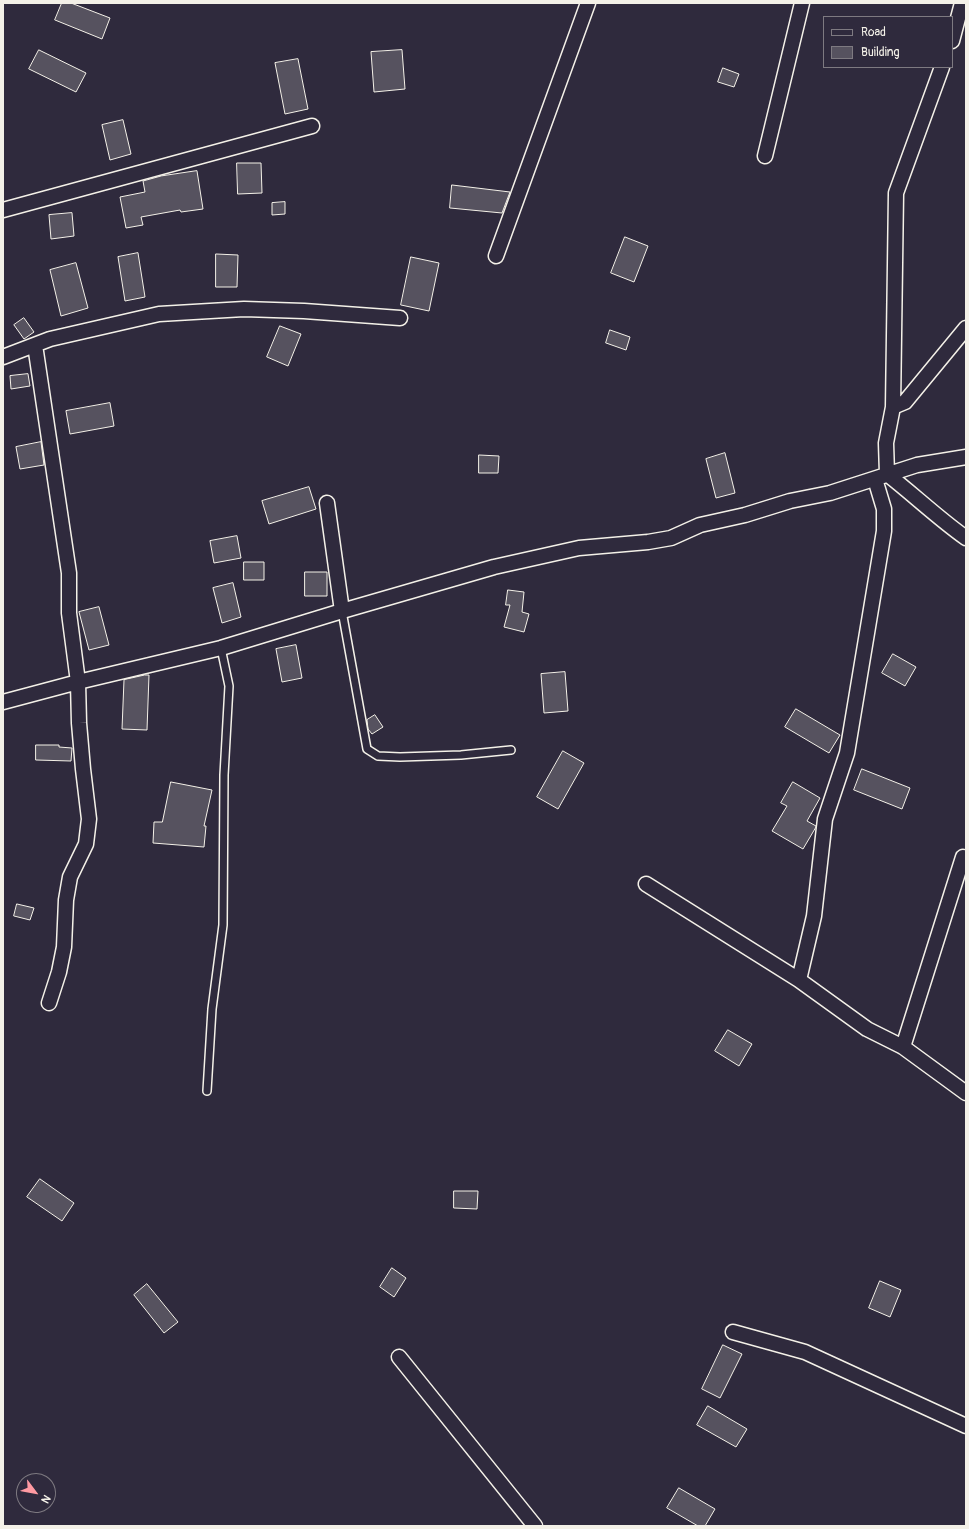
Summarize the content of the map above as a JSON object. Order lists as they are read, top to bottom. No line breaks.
{"legend":["Road","Building"],"north":"bottom right"}
